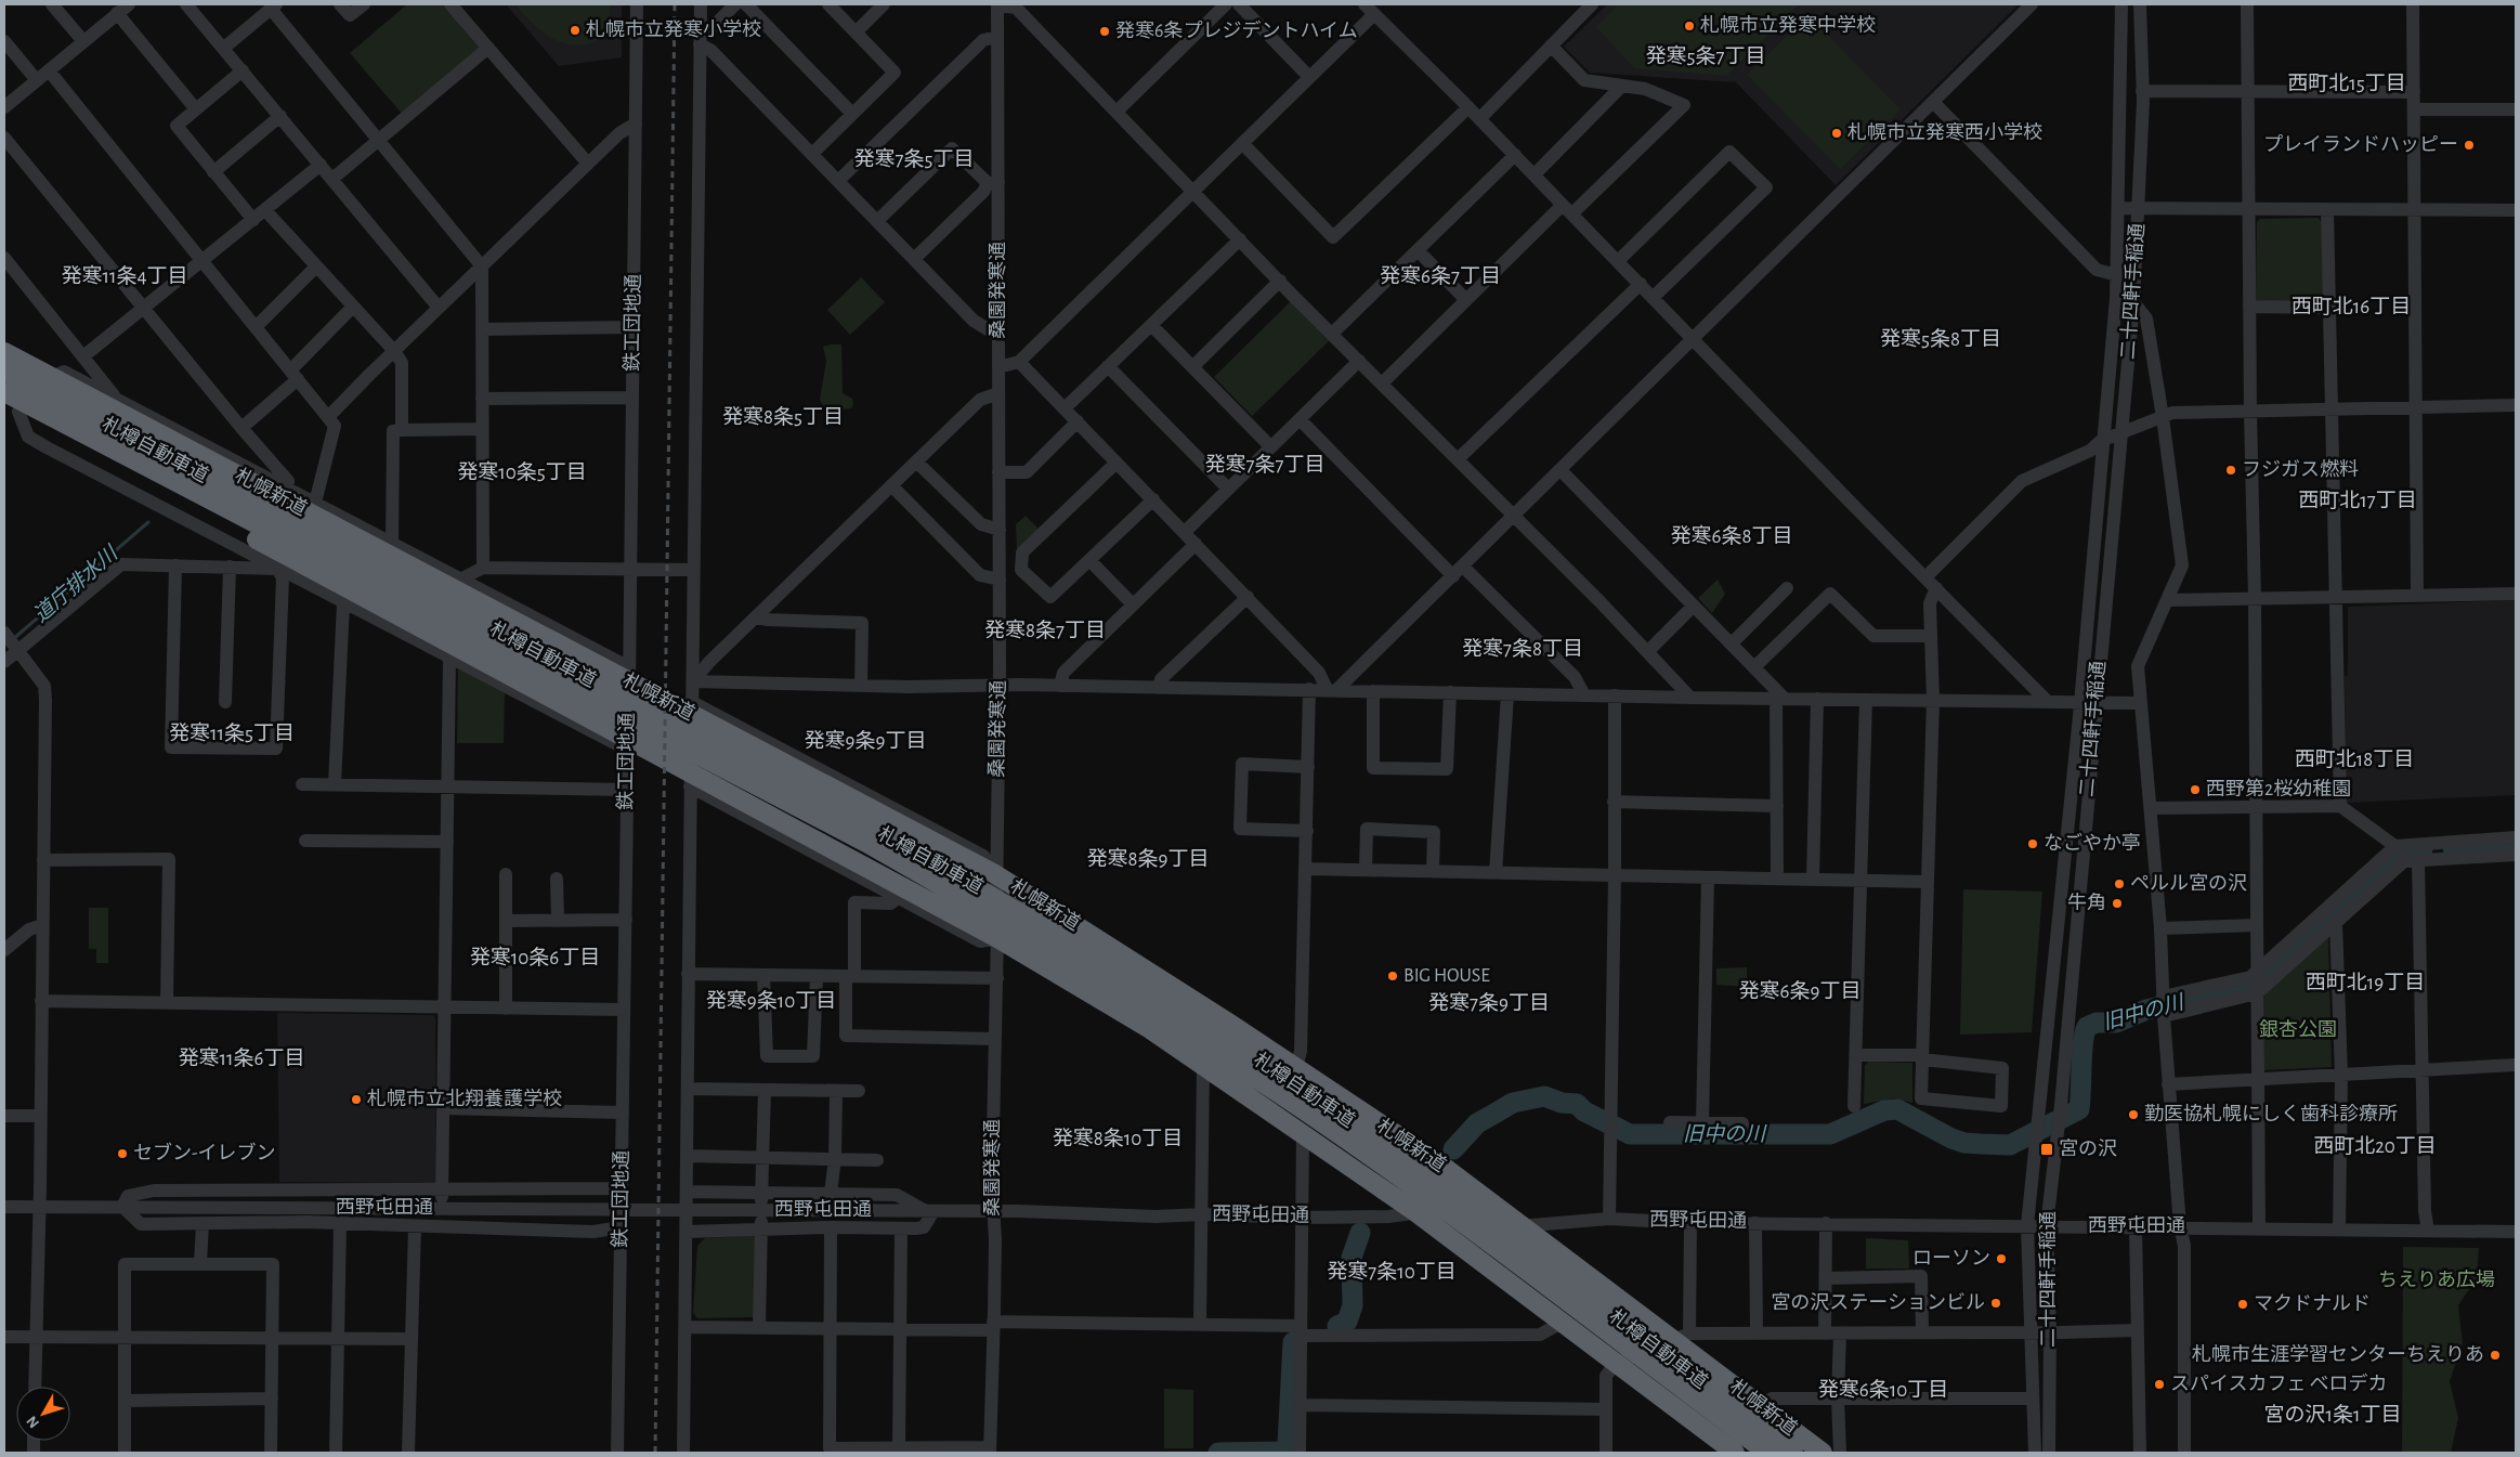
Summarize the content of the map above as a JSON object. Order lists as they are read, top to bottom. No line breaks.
{"streets":{"highway":["札樽自動車道","札幌新道"],"street":["桑園発寒通","二十四軒手稲通","鉄工団地通","西野屯田通"]},"crossings":[["桑園発寒通","札幌新道"],["桑園発寒通","西野屯田通"],["二十四軒手稲通","西野屯田通"],["札幌新道","西野屯田通"]],"districts":["発寒5条7丁目","西町北15丁目","発寒7条5丁目","発寒11条4丁目","発寒6条7丁目","西町北16丁目","発寒5条8丁目","発寒8条5丁目","発寒7条7丁目","発寒10条5丁目","西町北17丁目","発寒6条8丁目","発寒8条7丁目","発寒7条8丁目","発寒11条5丁目","発寒9条9丁目","西町北18丁目","発寒8条9丁目","発寒10条6丁目","西町北19丁目","発寒6条9丁目","発寒9条10丁目","発寒7条9丁目","発寒11条6丁目","発寒8条10丁目","西町北20丁目","発寒7条10丁目","発寒6条10丁目","宮の沢1条1丁目"],"water":["道庁排水川","旧中の川"],"parks":["銀杏公園","ちえりあ広場"],"places":{"other":["札幌市立発寒中学校","札幌市立発寒小学校","発寒6条プレジデントハイム","札幌市立発寒西小学校","プレイランドハッピー","フジガス燃料","西野第2桜幼稚園","なごやか亭","ペルル宮の沢","牛角","BIG HOUSE","札幌市立北翔養護学校","勤医協札幌にしく歯科診療所","セブン-イレブン","ローソン","宮の沢ステーションビル","マクドナルド","札幌市生涯学習センターちえりあ","スパイスカフェ ベロデカ"],"transit":["宮の沢"]},"north":"bottom left"}
